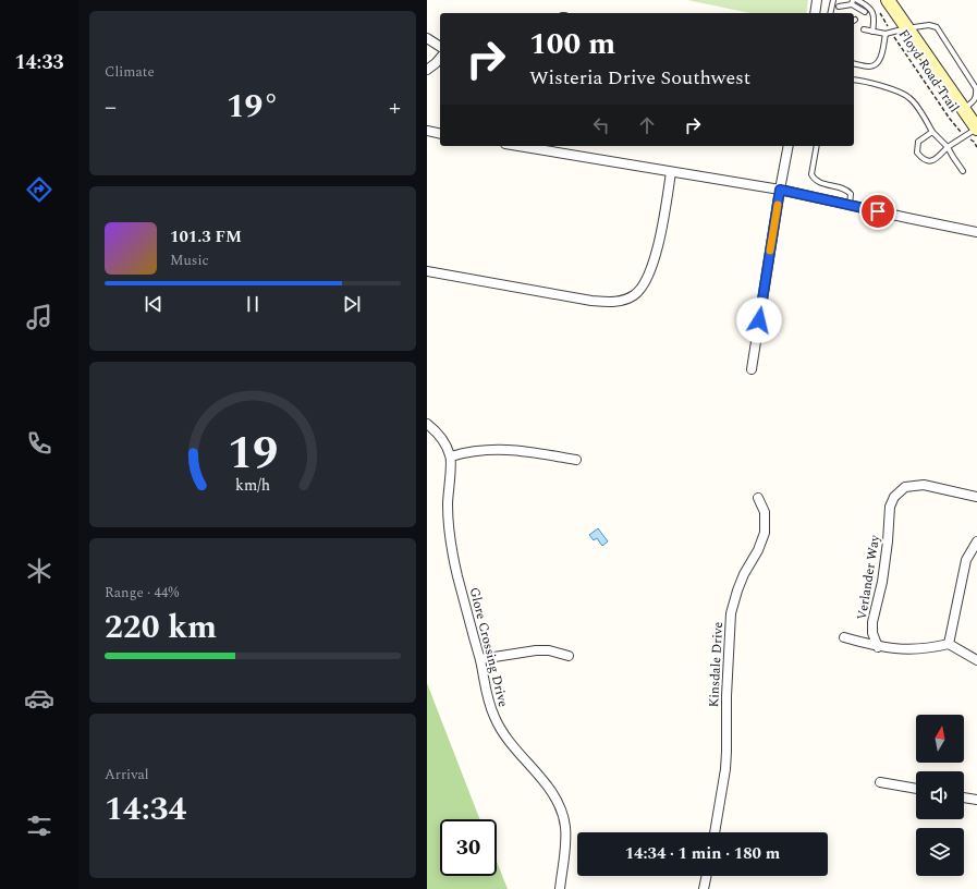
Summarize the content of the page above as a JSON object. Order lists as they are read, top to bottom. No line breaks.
{"streets":{"street":["Verlander Way","Glore Crossing Drive","Kinsdale Drive"],"path":["Floyd Road Trail"]},"north":"top","page":{"tabs":"14:33","tile":["Climate",["Range · 44%","220 km"],["Arrival","14:34"]],"turn":["100 m","Wisteria Drive Southwest"],"heat":["−","19°","+"],"song":["101.3 FM","Music"],"limit":"30","trip":"14:34 · 1 min · 180 m","gauge":["19","km/h"]}}
